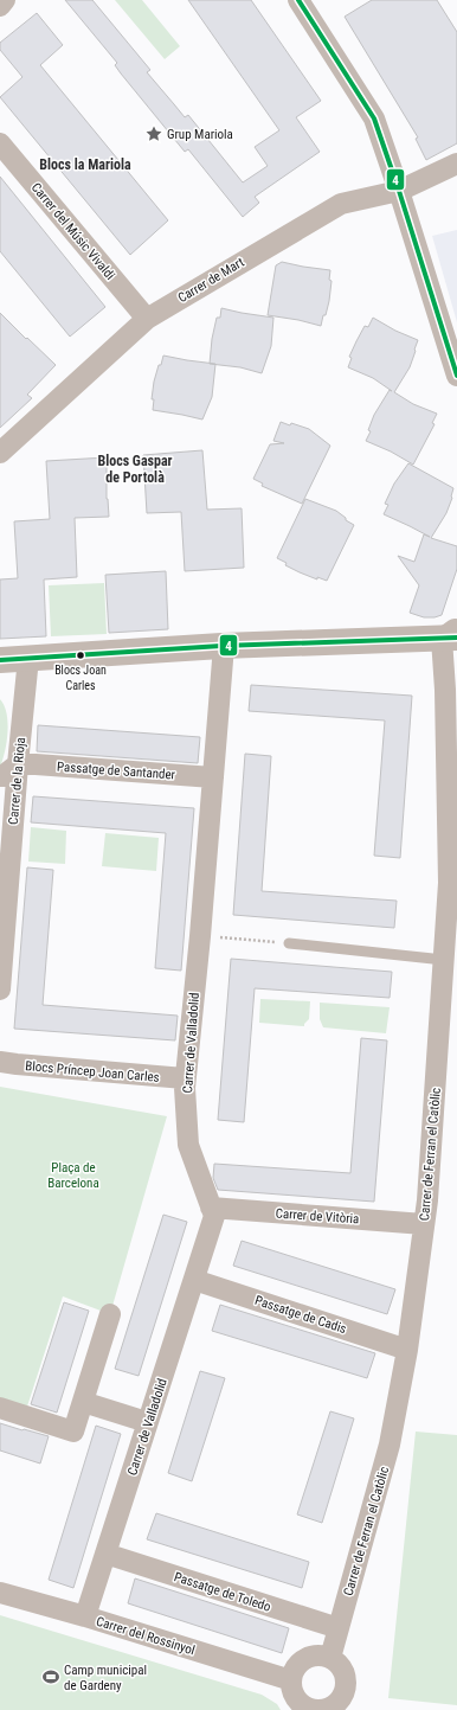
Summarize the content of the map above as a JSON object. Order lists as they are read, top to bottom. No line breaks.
{"streets":{"street":["Carrer del Músic Vivaldi","Carrer de Mart","Passatge de Santander","Carrer de la Rioja","Carrer de Valladolid","Blocs Príncep Joan Carles","Carrer de Ferran el Catòlic","Carrer de Vitòria","Passatge de Cadis","Passatge de Toledo","Carrer del Rossinyol"]},"crossings":[["Carrer del Músic Vivaldi","Carrer de Mart"],["Passatge de Santander","Carrer de la Rioja"],["Passatge de Santander","Carrer de Valladolid"],["Carrer de Valladolid","Blocs Príncep Joan Carles"],["Carrer de Valladolid","Carrer de Vitòria"],["Carrer de Valladolid","Passatge de Cadis"],["Carrer de Valladolid","Passatge de Toledo"],["Carrer de Valladolid","Carrer del Rossinyol"],["Carrer de Ferran el Catòlic","Carrer de Vitòria"],["Carrer de Ferran el Catòlic","Passatge de Cadis"],["Carrer de Ferran el Catòlic","Passatge de Toledo"],["Carrer de Ferran el Catòlic","Carrer del Rossinyol"]],"districts":["Blocs la Mariola","Blocs Gaspar de Portolà"],"parks":["Plaça de Barcelona"],"places":{"place":["Grup Mariola"],"other":["Blocs Joan Carles"],"sports":["Camp municipal de Gardeny"]},"lines":["transit line 4"]}
